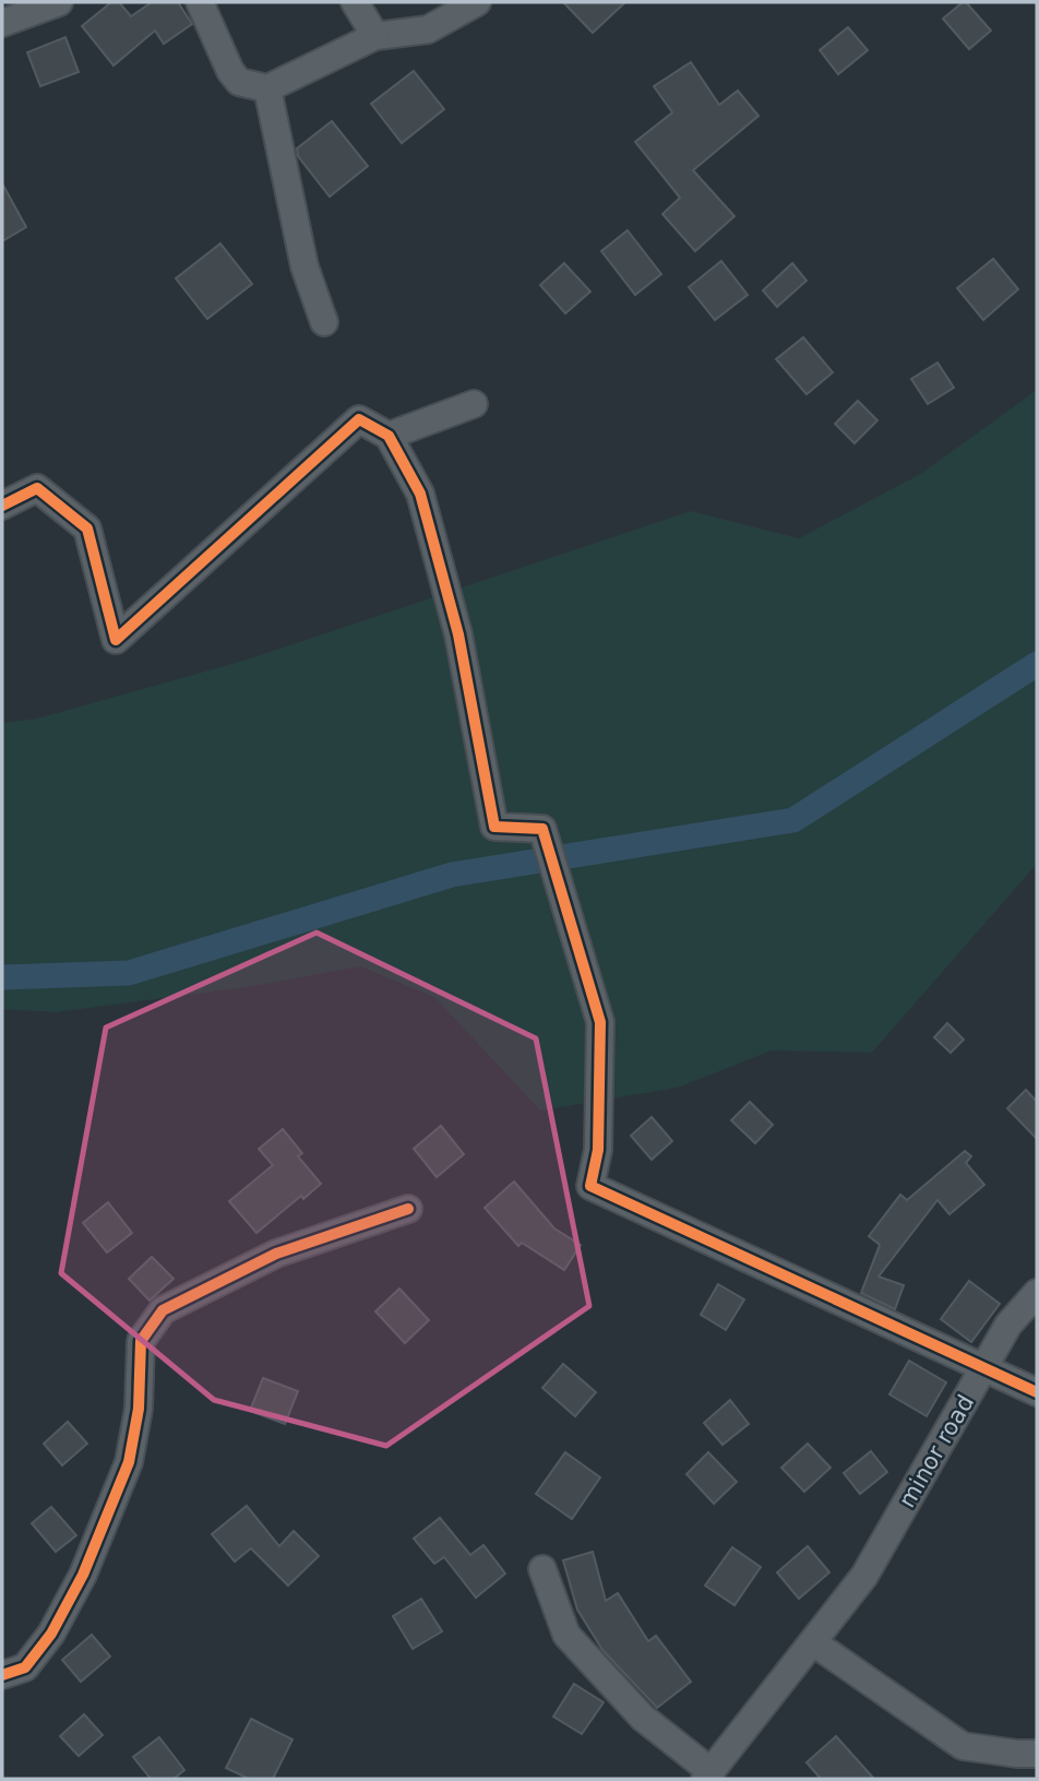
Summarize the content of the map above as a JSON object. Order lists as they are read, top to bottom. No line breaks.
{"streets":{"street":["minor road"]}}
